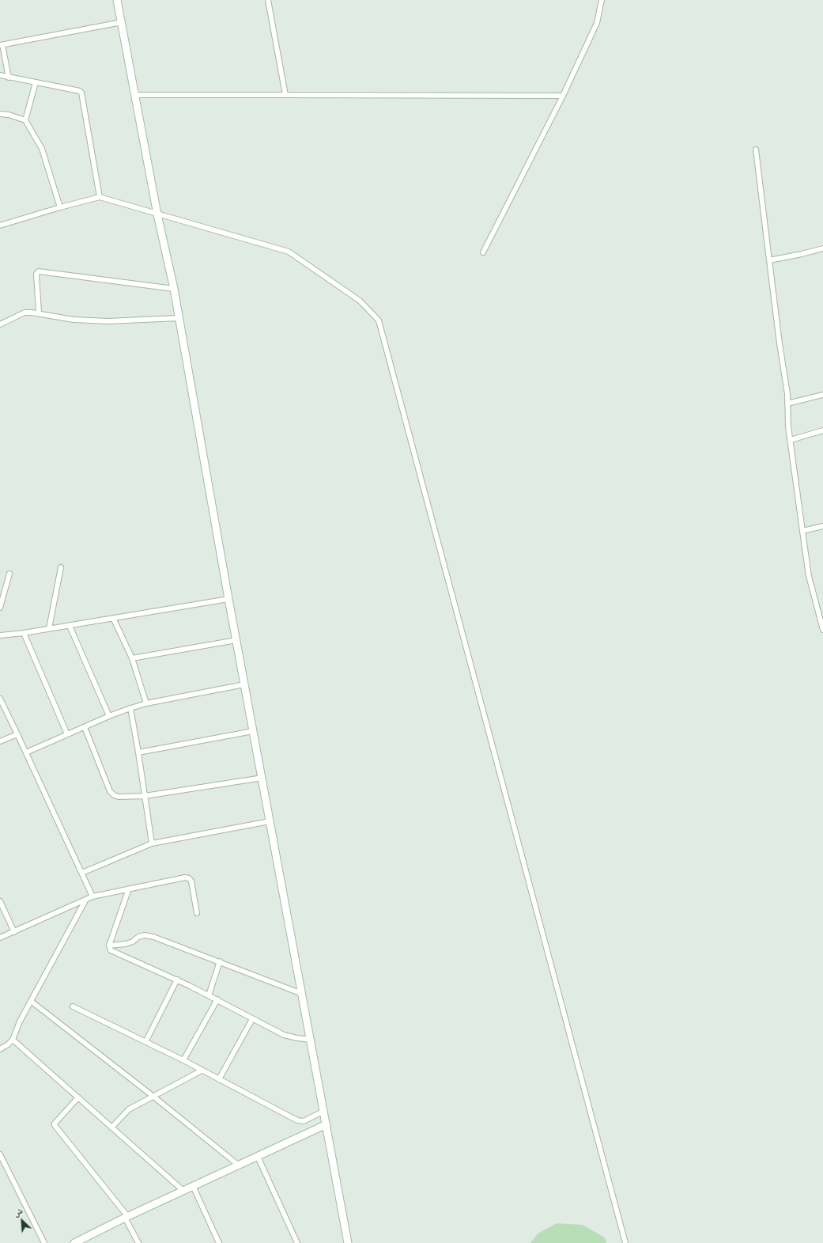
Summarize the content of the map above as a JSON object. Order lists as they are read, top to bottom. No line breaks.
{"north":"top left"}
